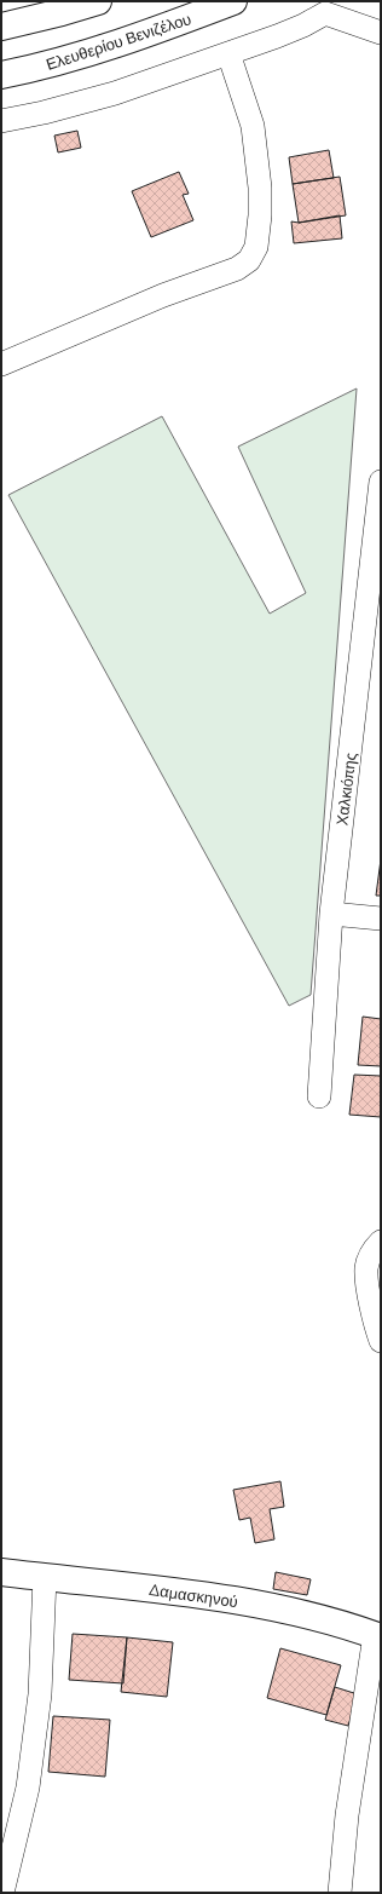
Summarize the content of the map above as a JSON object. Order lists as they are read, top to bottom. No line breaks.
{"streets":{"main road":["Ελευθερίου Βενιζέλου","Δαμασκηνού"],"street":["Χαλκιόπης"]}}
